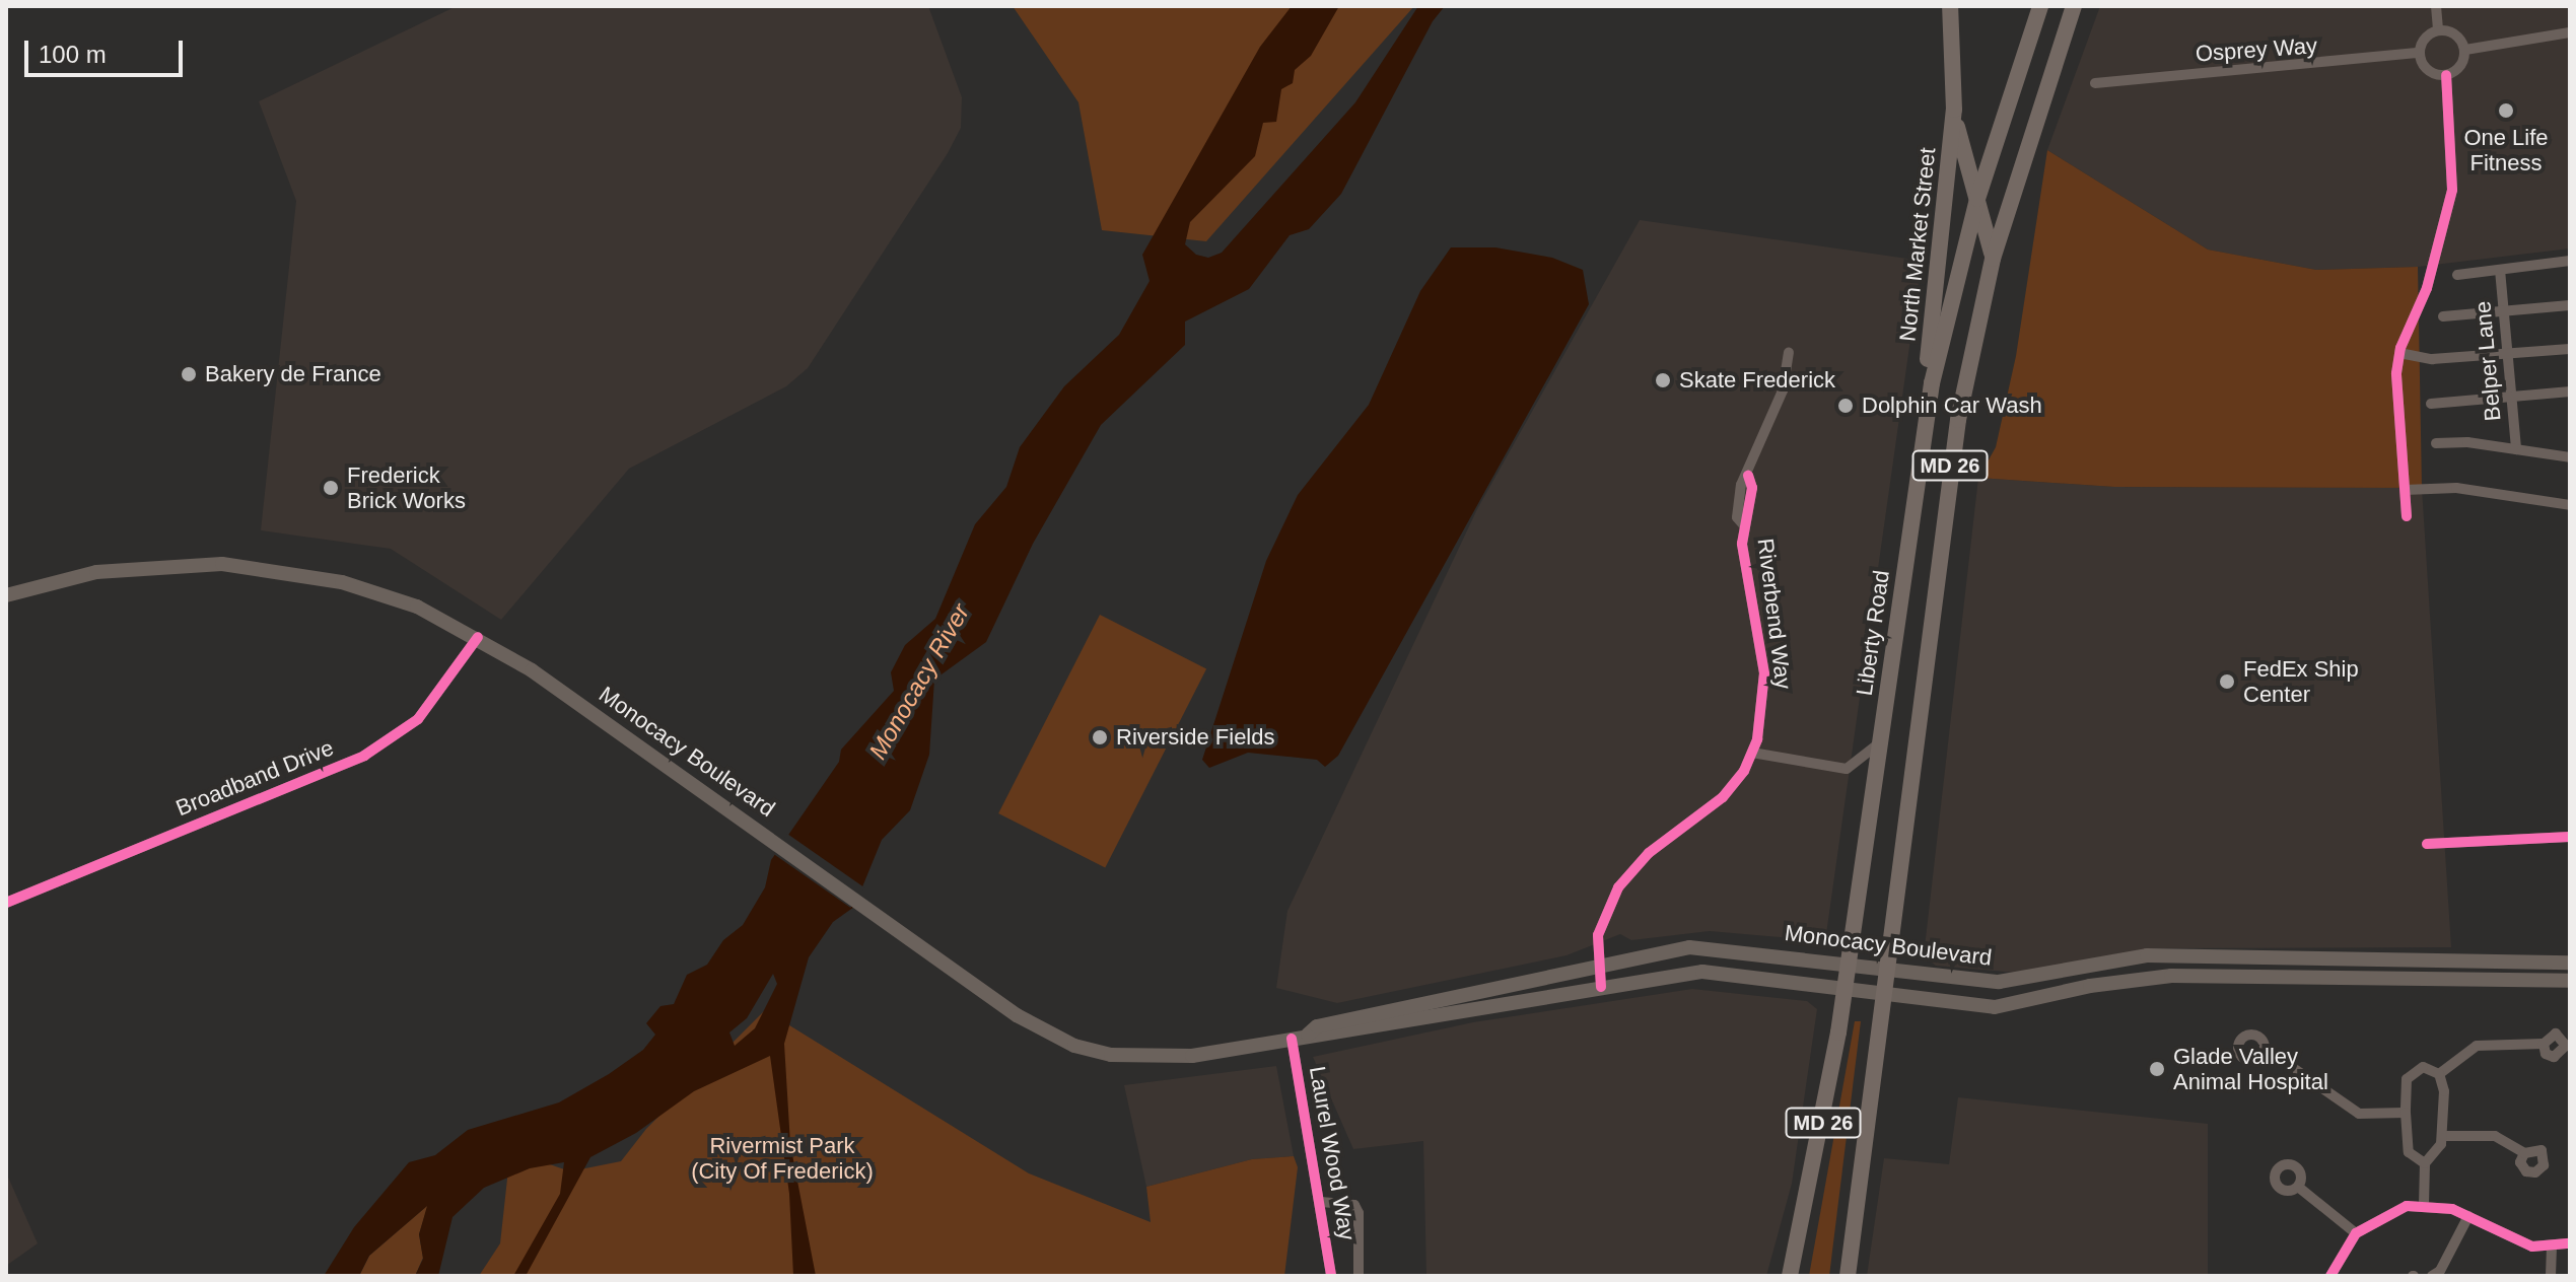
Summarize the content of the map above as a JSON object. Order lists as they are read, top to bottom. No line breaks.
{"streets":{"main road":["North Market Street","MD 26","Liberty Road","Monocacy Boulevard"],"street":["Osprey Way","Belper Lane","Riverbend Way","Broadband Drive","Laurel Wood Way"]},"crossings":[["North Market Street","MD 26"],["North Market Street","Liberty Road"],["MD 26","Monocacy Boulevard"],["Riverbend Way","Monocacy Boulevard"],["Liberty Road","Monocacy Boulevard"],["Monocacy Boulevard","Broadband Drive"],["Monocacy Boulevard","Laurel Wood Way"]],"water":["Monocacy River"],"parks":["Rivermist Park (City Of Frederick)"],"places":["One Life Fitness","Bakery de France","Skate Frederick","Dolphin Car Wash","Frederick Brick Works","FedEx Ship Center","Riverside Fields","Glade Valley Animal Hospital"],"scale_bar":"100 m"}
